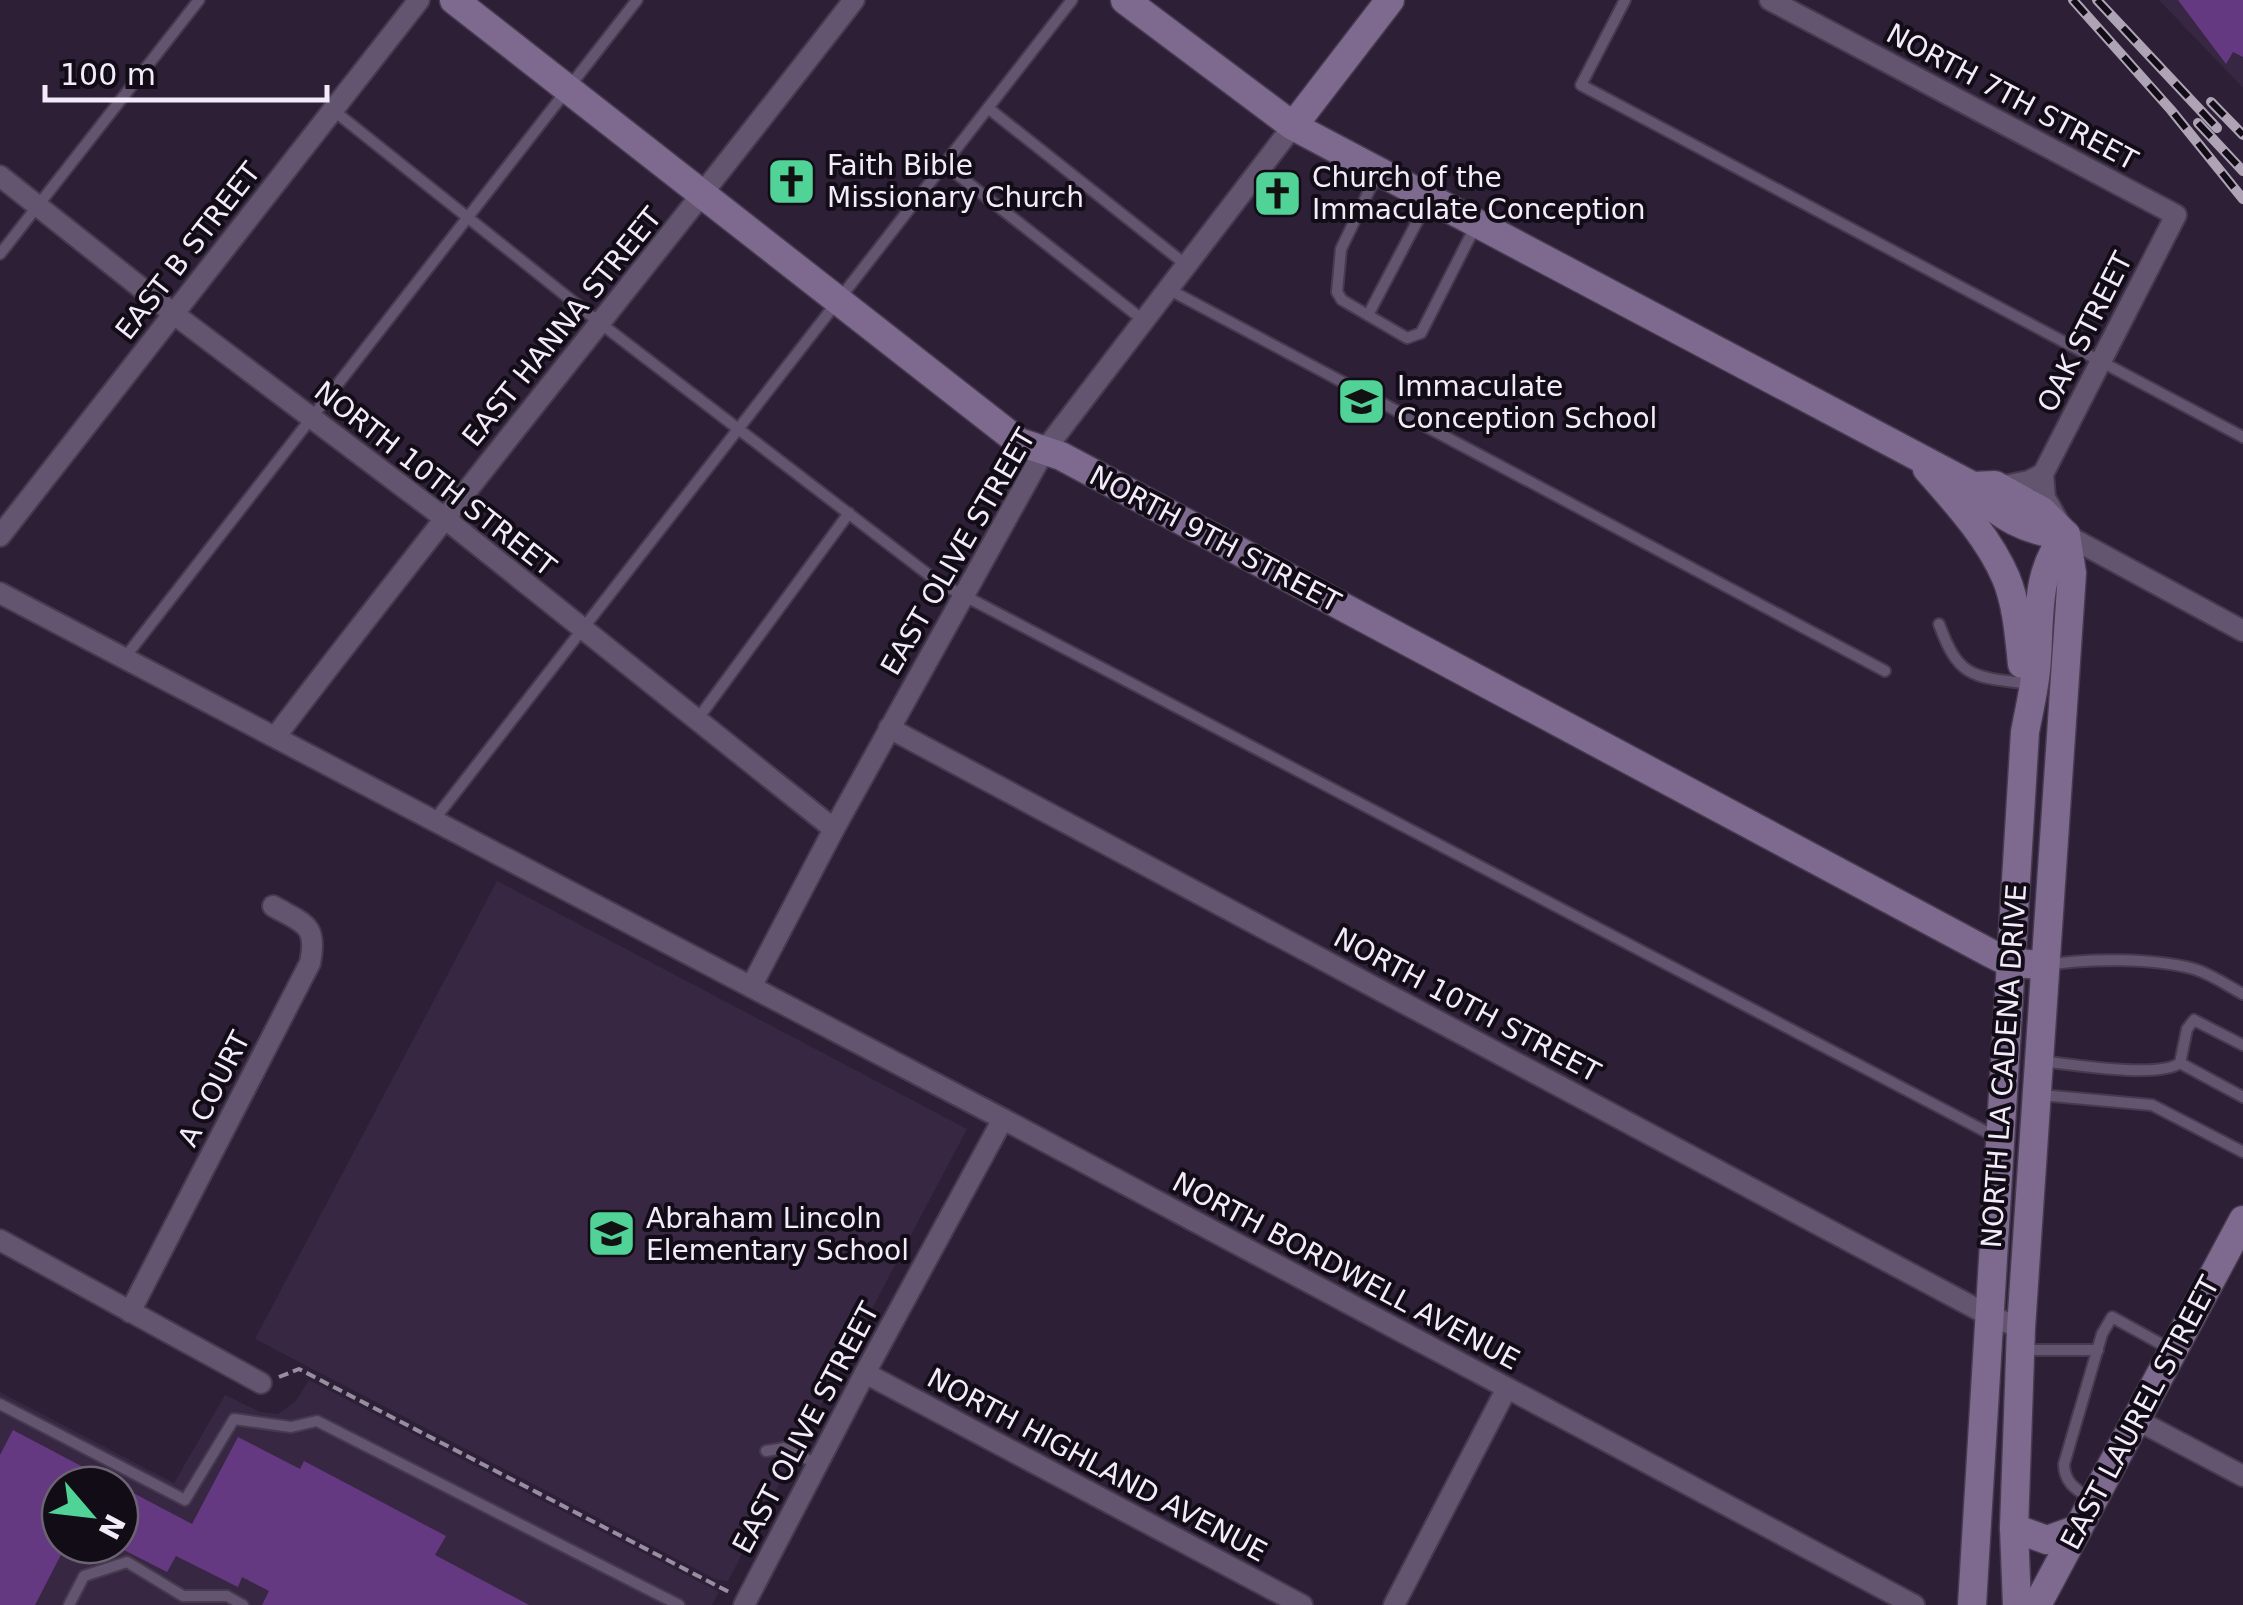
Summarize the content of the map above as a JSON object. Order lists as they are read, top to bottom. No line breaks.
{"streets":{"main road":["NORTH 9TH STREET","NORTH LA CADENA DRIVE","EAST LAUREL STREET"],"street":["NORTH 7TH STREET","EAST B STREET","EAST HANNA STREET","OAK STREET","NORTH 10TH STREET","EAST OLIVE STREET","A COURT","NORTH BORDWELL AVENUE","NORTH HIGHLAND AVENUE"]},"crossings":[["NORTH 7TH STREET","OAK STREET"],["EAST B STREET","NORTH 10TH STREET"],["EAST HANNA STREET","NORTH 10TH STREET"],["EAST HANNA STREET","NORTH 9TH STREET"],["EAST HANNA STREET","NORTH BORDWELL AVENUE"],["NORTH 10TH STREET","EAST OLIVE STREET"],["NORTH 10TH STREET","NORTH LA CADENA DRIVE"],["NORTH 9TH STREET","EAST OLIVE STREET"],["NORTH 9TH STREET","NORTH LA CADENA DRIVE"],["EAST OLIVE STREET","NORTH BORDWELL AVENUE"],["EAST OLIVE STREET","NORTH HIGHLAND AVENUE"]],"places":{"church":["Faith Bible Missionary Church","Church of the Immaculate Conception"],"school or university":["Immaculate Conception School","Abraham Lincoln Elementary School"]},"scale_bar":"100 m","north":"bottom right"}
